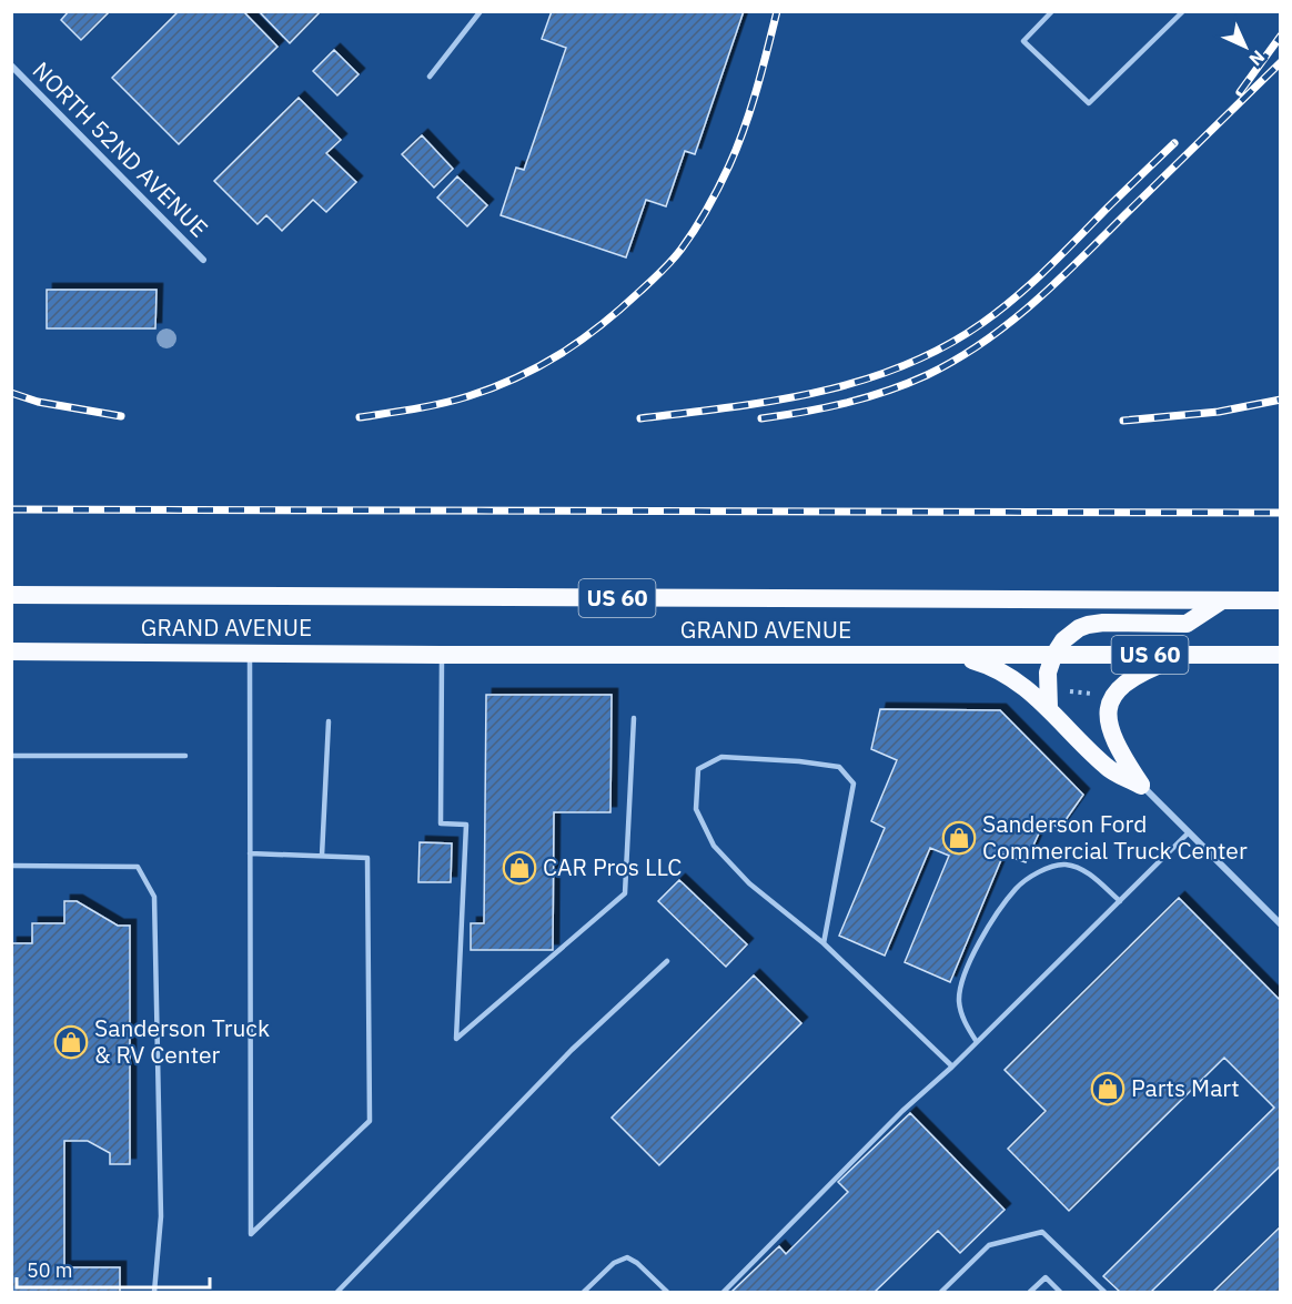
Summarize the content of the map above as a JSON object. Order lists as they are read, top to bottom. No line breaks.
{"streets":{"highway":["US 60","GRAND AVENUE"],"street":["NORTH 52ND AVENUE"]},"places":{"shop":["Sanderson Ford Commercial Truck Center","CAR Pros LLC","Sanderson Truck & RV Center","Parts Mart"]},"scale_bar":"50 m","north":"bottom right"}
